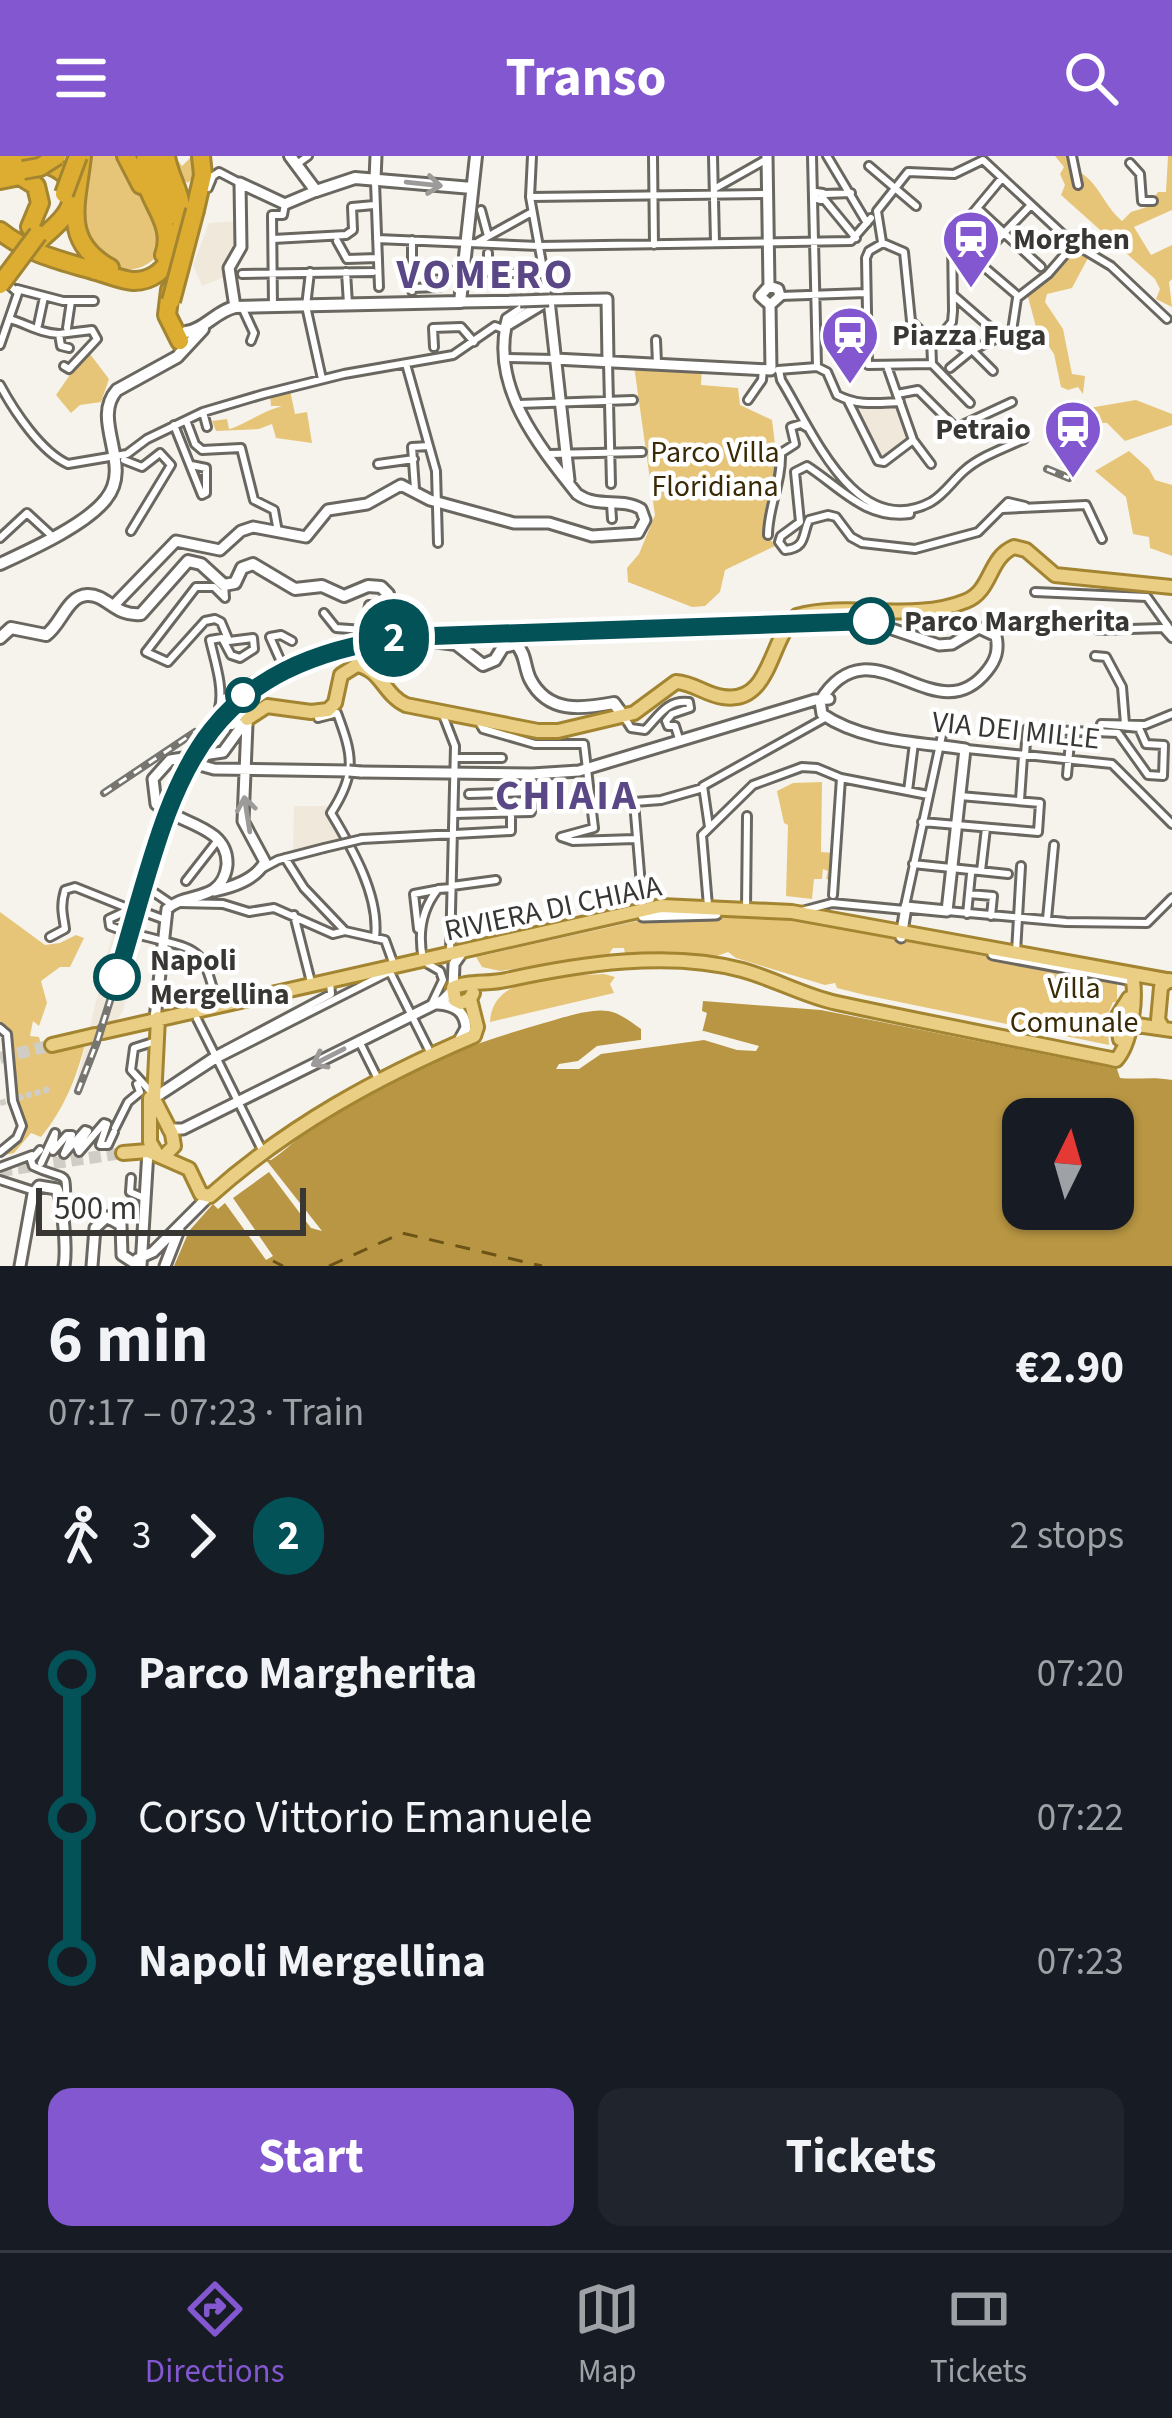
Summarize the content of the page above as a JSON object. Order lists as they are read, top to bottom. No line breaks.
{"streets":{"main road":["RIVIERA DI CHIAIA"],"street":["VIA DEI MILLE"]},"districts":["VOMERO","CHIAIA"],"parks":["Parco Villa Floridiana","Villa Comunale"],"places":{"station":["Morghen","Piazza Fuga","Petraio"],"other":["Parco Margherita","Napoli Mergellina"]},"scale_bar":"500 m","north":"top","page":{"header":"Transo","on_map":"2","scale":"500 m","heading":["6 min","07:17 – 07:23 · Train","€2.90"],"legs":["3","2","2 stops"],"list":[{"name":"Parco Margherita","value":"07:20"},{"name":"Corso Vittorio Emanuele","value":"07:22"},{"name":"Napoli Mergellina","value":"07:23"}],"buttons":["Start","Tickets"],"tabs":["Directions","Map","Tickets"]}}
